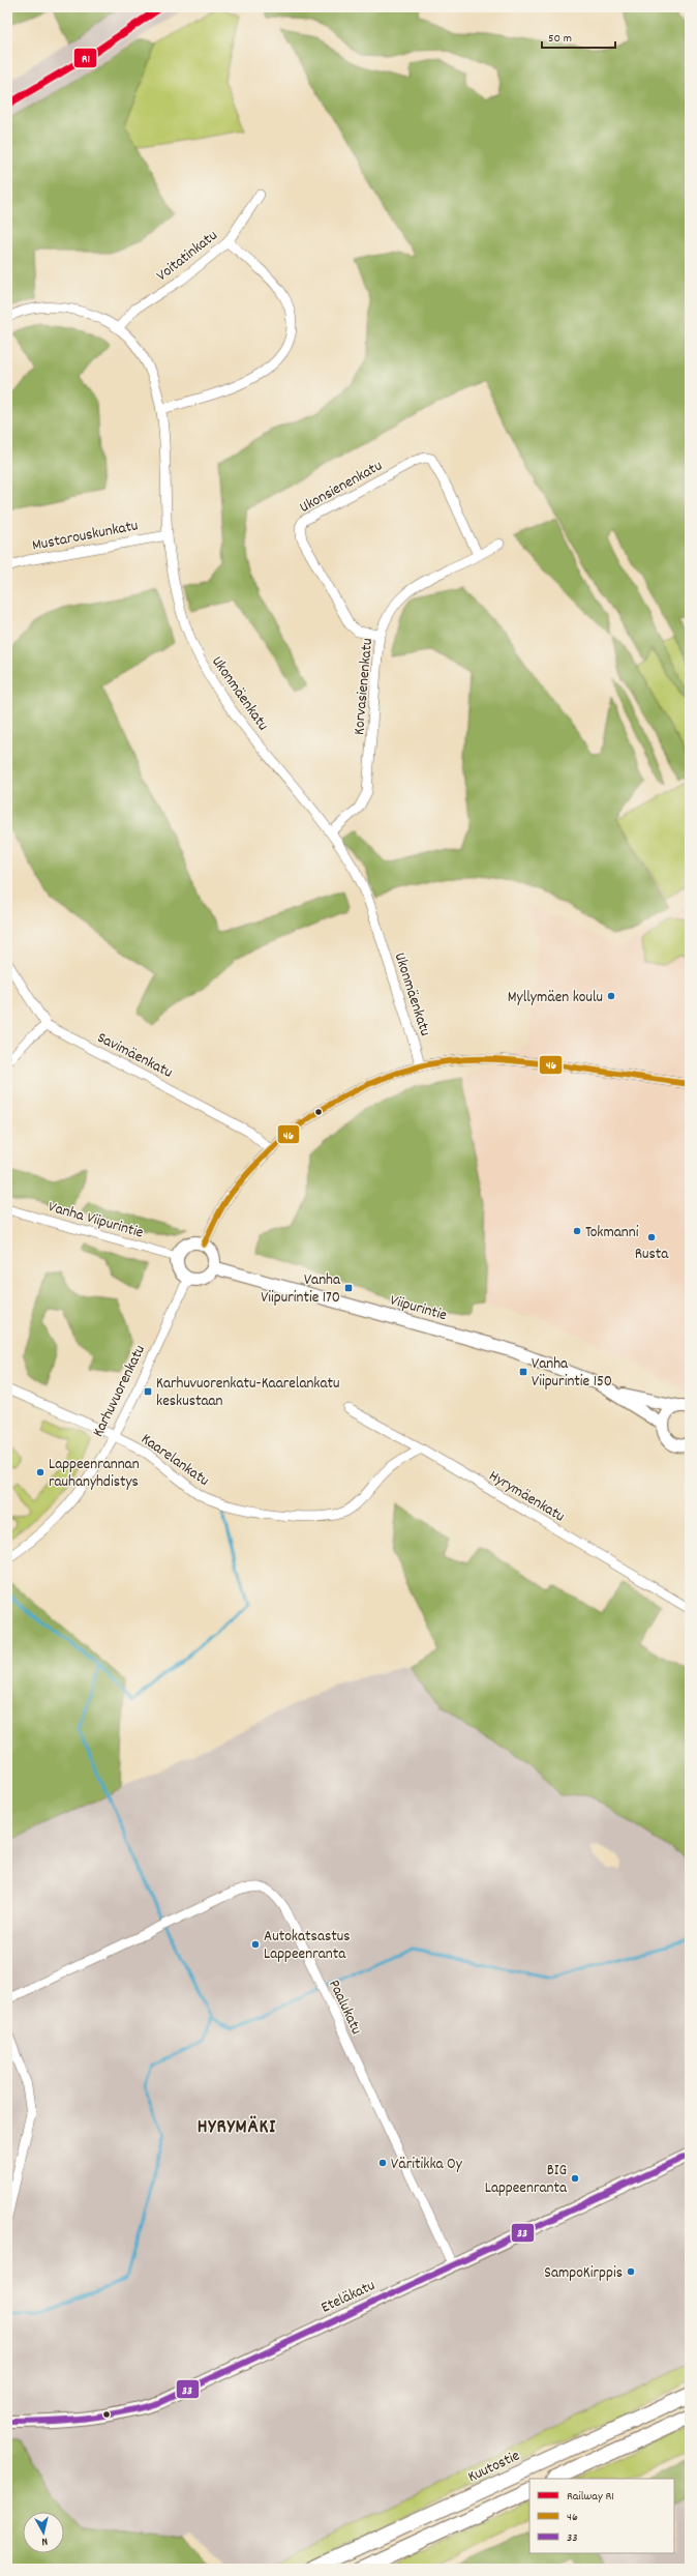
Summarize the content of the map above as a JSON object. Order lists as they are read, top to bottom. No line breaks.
{"streets":{"highway":["Kuutostie"],"main road":["Viipurintie","Eteläkatu"],"street":["Voitatinkatu","Ukonsienenkatu","Mustarouskunkatu","Korvasienenkatu","Ukonmäenkatu","Savimäenkatu","Vanha Viipurintie","Karhuvuorenkatu","Kaarelankatu","Hyrymäenkatu","Paalukatu"]},"crossings":[["Voitatinkatu","Ukonmäenkatu"],["Ukonsienenkatu","Korvasienenkatu"],["Mustarouskunkatu","Ukonmäenkatu"],["Korvasienenkatu","Ukonmäenkatu"],["Vanha Viipurintie","Viipurintie"],["Vanha Viipurintie","Karhuvuorenkatu"],["Viipurintie","Karhuvuorenkatu"],["Karhuvuorenkatu","Kaarelankatu"],["Kaarelankatu","Hyrymäenkatu"],["Paalukatu","Eteläkatu"]],"districts":["HYRYMÄKI"],"places":{"other":["Myllymäen koulu","Tokmanni","Rusta","Lappeenrannan rauhanyhdistys","Autokatsastus Lappeenranta","Väritikka Oy","BIG Lappeenranta","SampoKirppis"],"transit":["Vanha Viipurintie 170","Vanha Viipurintie 150","Karhuvuorenkatu-Kaarelankatu keskustaan"]},"lines":["rail line R1","transit line 46","transit line 33"],"legend":["Railway R1","46","33"],"scale_bar":"50 m","north":"bottom"}
